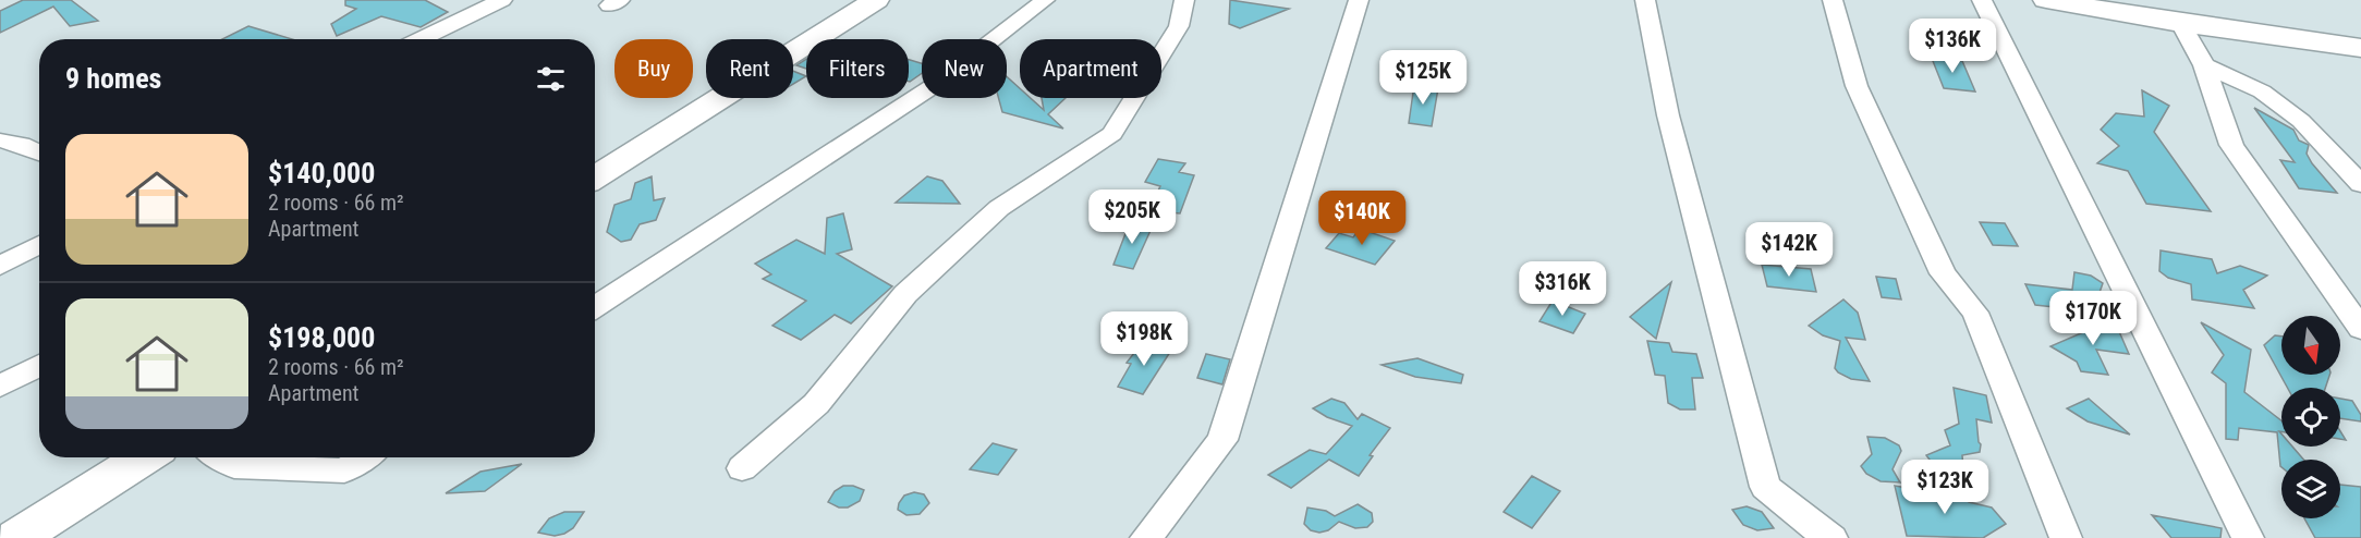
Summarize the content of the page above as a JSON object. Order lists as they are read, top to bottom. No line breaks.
{"north":"bottom","page":{"price":["$136K","$125K","$205K","$140K","$142K","$316K","$170K","$198K","$123K"],"chip":["Buy","Rent","Filters","New","Apartment"],"heading":"9 homes","list":[{"name":"$140,000","note":"2 rooms · 66 m² · Apartment"},{"name":"$198,000","note":"2 rooms · 66 m² · Apartment"}]}}
